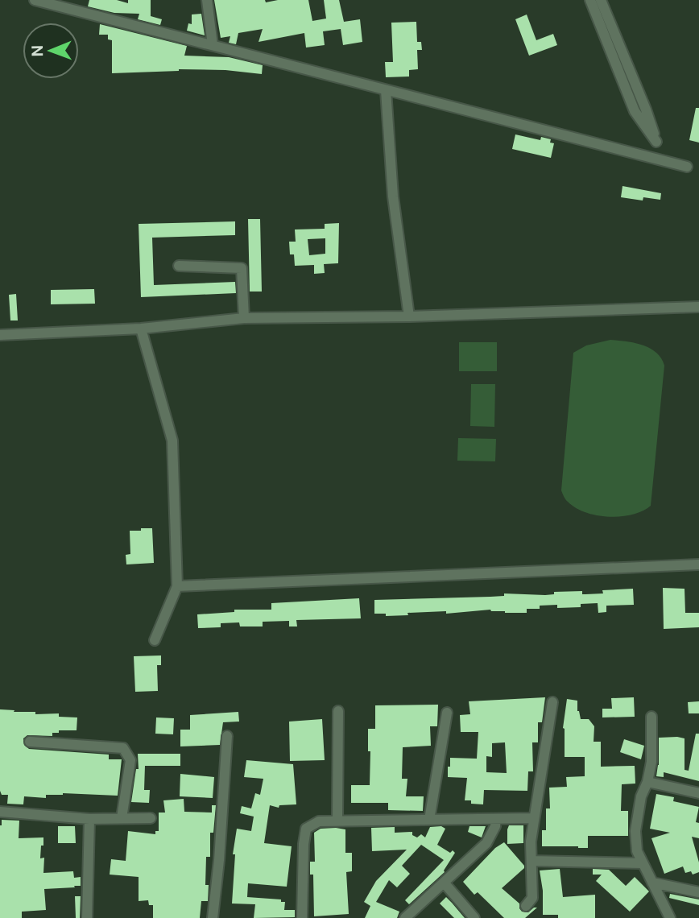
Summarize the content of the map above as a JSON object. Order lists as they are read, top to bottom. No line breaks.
{"north":"left"}
